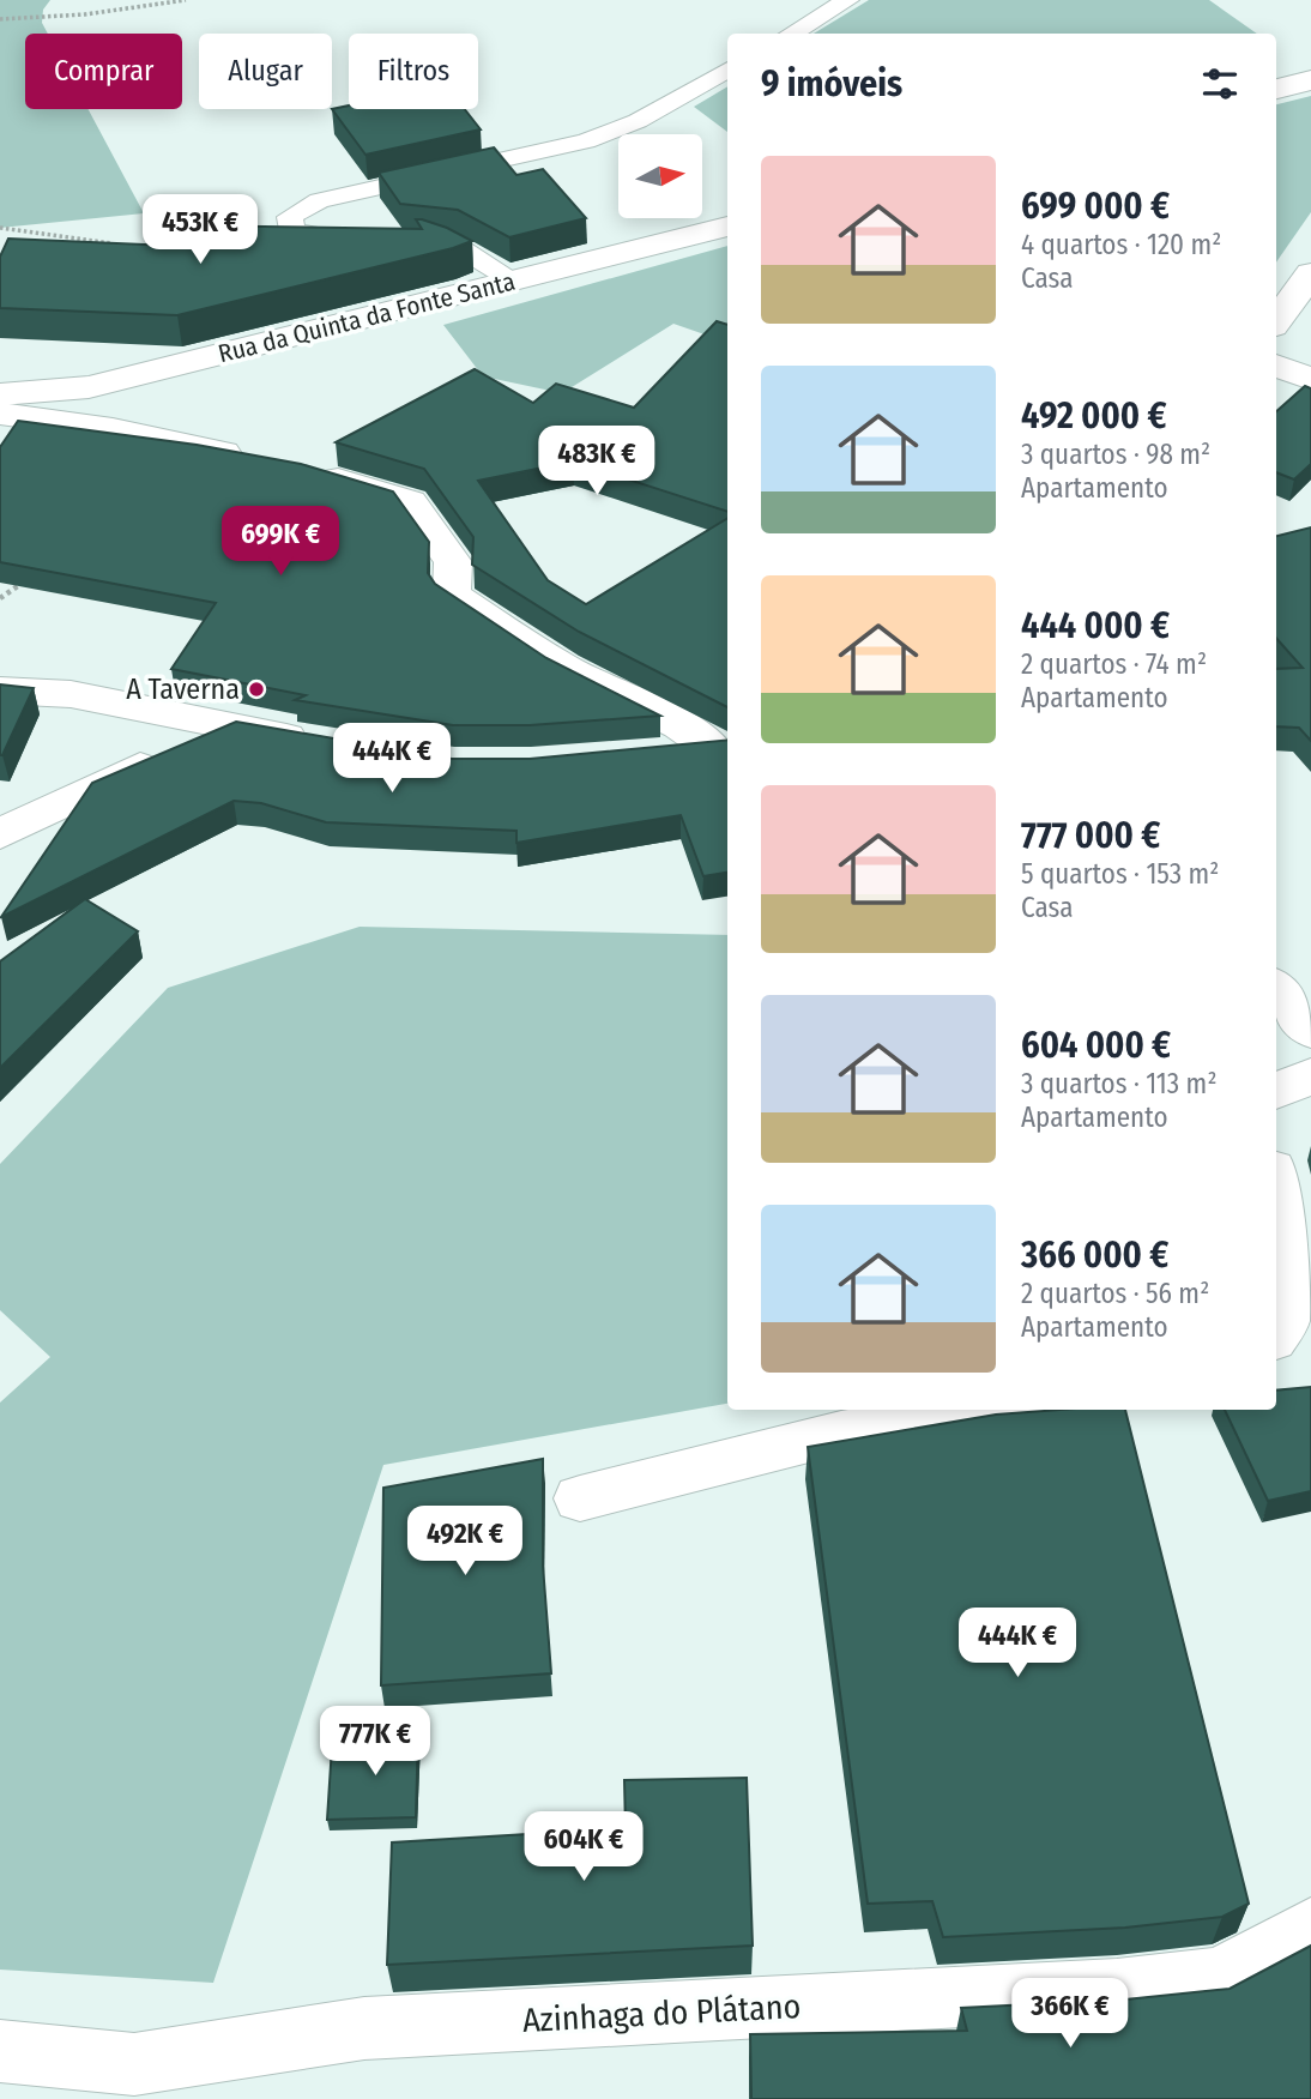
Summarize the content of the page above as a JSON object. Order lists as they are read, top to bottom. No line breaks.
{"streets":{"street":["Rua da Quinta da Fonte Santa","Azinhaga do Plátano"]},"places":["A Taverna"],"north":"right","page":{"chip":["Comprar","Alugar","Filtros"],"heading":"9 imóveis","list":[{"name":"699 000 €","note":"4 quartos · 120 m² · Casa"},{"name":"492 000 €","note":"3 quartos · 98 m² · Apartamento"},{"name":"444 000 €","note":"2 quartos · 74 m² · Apartamento"},{"name":"777 000 €","note":"5 quartos · 153 m² · Casa"},{"name":"604 000 €","note":"3 quartos · 113 m² · Apartamento"},{"name":"366 000 €","note":"2 quartos · 56 m² · Apartamento"}],"price":["453K €","483K €","699K €","444K €","492K €","444K €","777K €","604K €","366K €"]}}
